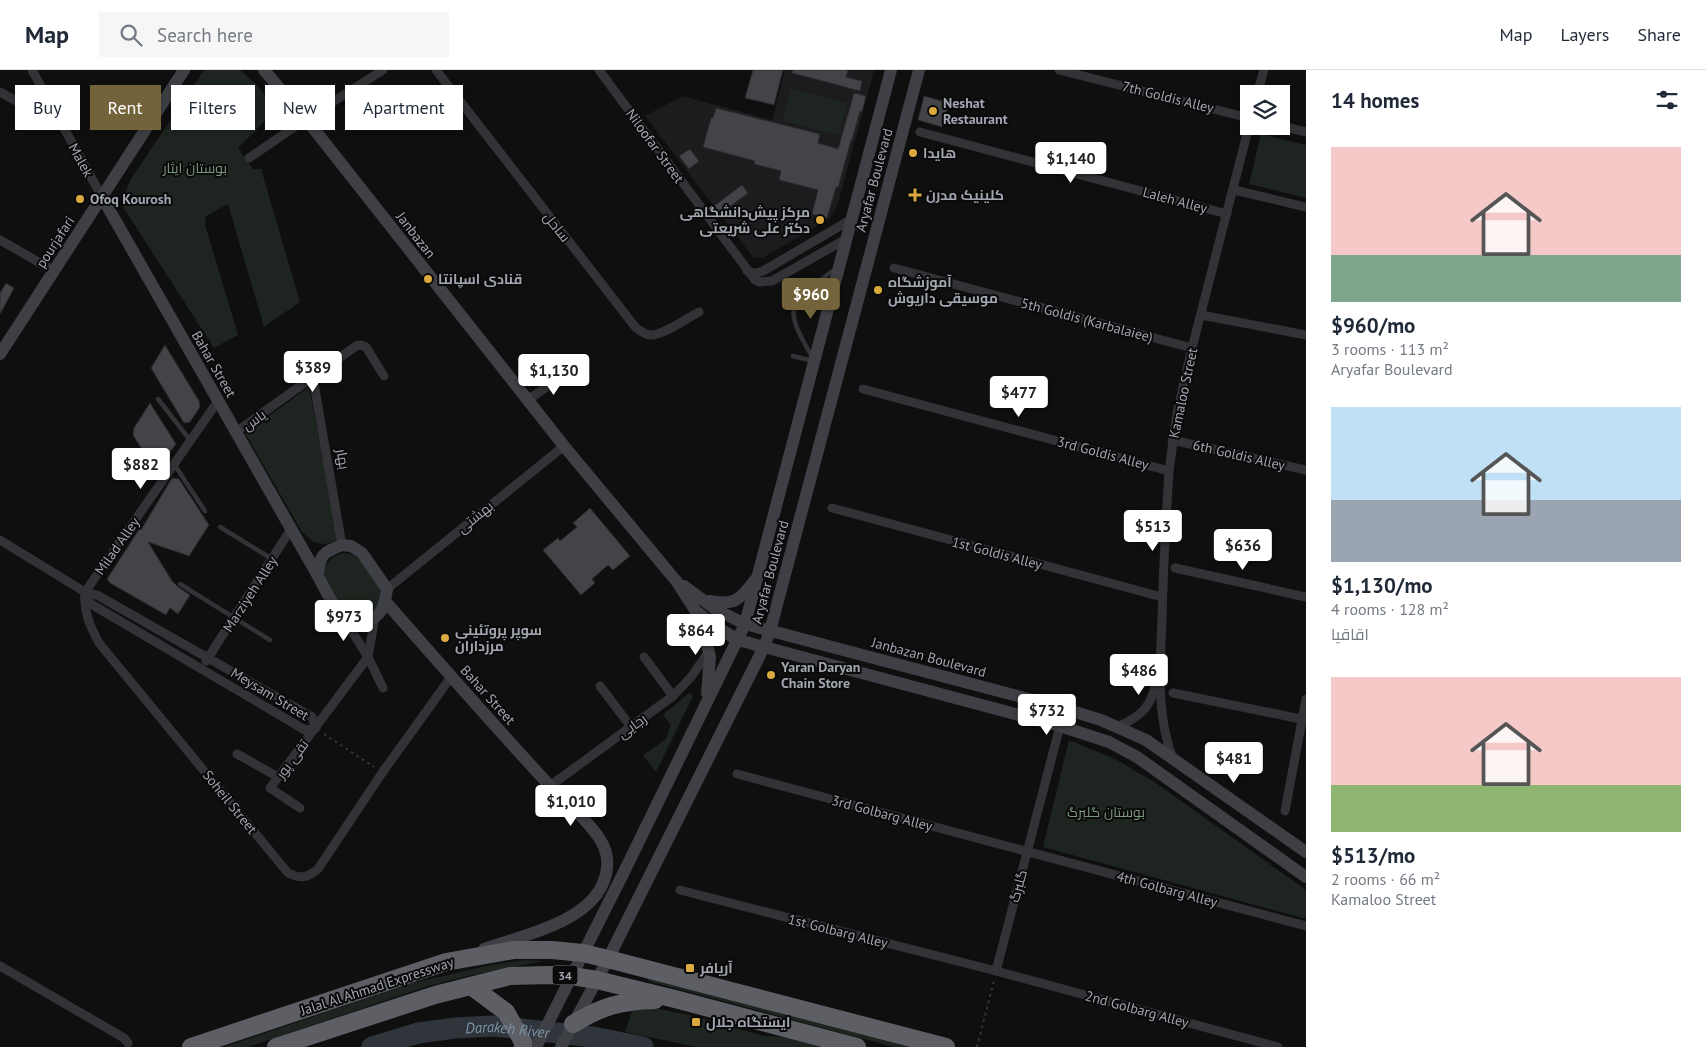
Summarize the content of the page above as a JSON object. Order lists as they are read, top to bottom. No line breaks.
{"streets":{"highway":["34","Jalal Al Ahmad Expressway"],"main road":["Aryafar Boulevard","Janbazan","pourjafari","Bahar Street","Janbazan Boulevard"],"street":["7th Goldis Alley","Niloofar Street","Malek","Laleh Alley","ساحل","5th Goldis (Karbalaiee)","Kamaloo Street","یاس","3rd Goldis Alley","6th Goldis Alley","بهار","بهشتی","Milad Alley","1st Goldis Alley","Marziyeh Alley","Meysam Street","رجایی","تقی پور","Soheil Street","3rd Golbarg Alley","گلبرگ","4th Golbarg Alley","1st Golbarg Alley","2nd Golbarg Alley"]},"crossings":[["Malek","pourjafari"],["Malek","Bahar Street"],["Aryafar Boulevard","Janbazan"],["Aryafar Boulevard","Janbazan Boulevard"],["Aryafar Boulevard","Jalal Al Ahmad Expressway"],["Laleh Alley","Kamaloo Street"],["Janbazan","بهشتی"],["Janbazan","Janbazan Boulevard"],["pourjafari","Bahar Street"],["5th Goldis (Karbalaiee)","Kamaloo Street"],["Bahar Street","یاس"],["Bahar Street","بهار"],["Bahar Street","بهشتی"],["Bahar Street","Milad Alley"],["Bahar Street","Marziyeh Alley"],["Bahar Street","رجایی"],["Bahar Street","Soheil Street"],["Kamaloo Street","3rd Goldis Alley"],["Kamaloo Street","6th Goldis Alley"],["Kamaloo Street","1st Goldis Alley"],["یاس","بهار"],["بهار","بهشتی"],["Milad Alley","Meysam Street"],["Milad Alley","Soheil Street"],["Marziyeh Alley","Meysam Street"],["Meysam Street","تقی پور"],["Meysam Street","Soheil Street"],["3rd Golbarg Alley","گلبرگ"],["3rd Golbarg Alley","4th Golbarg Alley"],["گلبرگ","4th Golbarg Alley"],["گلبرگ","1st Golbarg Alley"],["گلبرگ","2nd Golbarg Alley"],["1st Golbarg Alley","2nd Golbarg Alley"]],"water":["Darakeh River"],"parks":["بوستان ایثار","بوستان گلبرگ"],"places":{"other":["Neshat Restaurant","هایدا","Ofoq Kourosh","مرکز پیش‌دانشگاهی دکتر علی شریعتی","قنادی اسپانتا","آموزشگاه موسیقی داریوش","سوپر پروتئینی مرزداران","Yaran Daryan Chain Store"],"health":["کلینیک مدرن"],"transit":["آریافر","ایستگاه جلال"]},"page":{"header":"Map","search":"Search here","nav":["Map","Layers","Share"],"heading":"14 homes","chip":["Buy","Rent","Filters","New","Apartment"],"list":[{"name":"$960/mo","note":"3 rooms · 113 m² · Aryafar Boulevard"},{"name":"$1,130/mo","note":"4 rooms · 128 m² · اقاقیا"},{"name":"$513/mo","note":"2 rooms · 66 m² · Kamaloo Street"}],"price":["$1,140","$960","$389","$1,130","$477","$882","$513","$636","$973","$864","$486","$732","$481","$1,010"]}}
